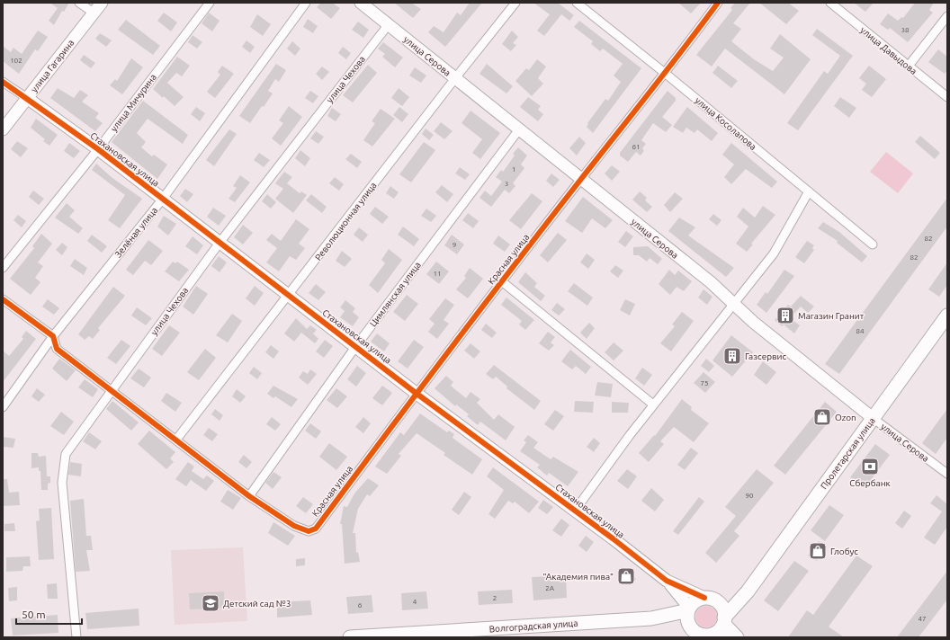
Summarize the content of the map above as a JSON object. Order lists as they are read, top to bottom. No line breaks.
{"streets":{"main road":["Пролетарская улица","Волгоградская улица"],"street":["улица Давыдова","улица Серова","улица Гагарина","улица Чехова","улица Мичурина","улица Косолапова","Стахановская улица","Революционная улица","Зелёная улица","Красная улица","Цимлянская улица"]},"crossings":[["улица Серова","улица Чехова"],["улица Серова","Революционная улица"],["улица Серова","Красная улица"],["улица Серова","Цимлянская улица"],["улица Серова","Пролетарская улица"],["улица Гагарина","Стахановская улица"],["улица Чехова","Стахановская улица"],["улица Мичурина","Стахановская улица"],["улица Косолапова","Красная улица"],["Стахановская улица","Революционная улица"],["Стахановская улица","Зелёная улица"],["Стахановская улица","Красная улица"],["Стахановская улица","Цимлянская улица"],["Стахановская улица","Пролетарская улица"],["Стахановская улица","Волгоградская улица"],["Красная улица","Цимлянская улица"],["Пролетарская улица","Волгоградская улица"]],"places":{"building":["Магазин Гранит","Газсервис"],"shop":["Ozon","Глобус","\"Академия пива\""],"bank":["Сбербанк"],"school or university":["Детский сад №3"]},"house_numbers":["38","102","61","1","3","82","9","82","11","84","75","90","2А","2","4","6","47"],"scale_bar":"50 m"}
